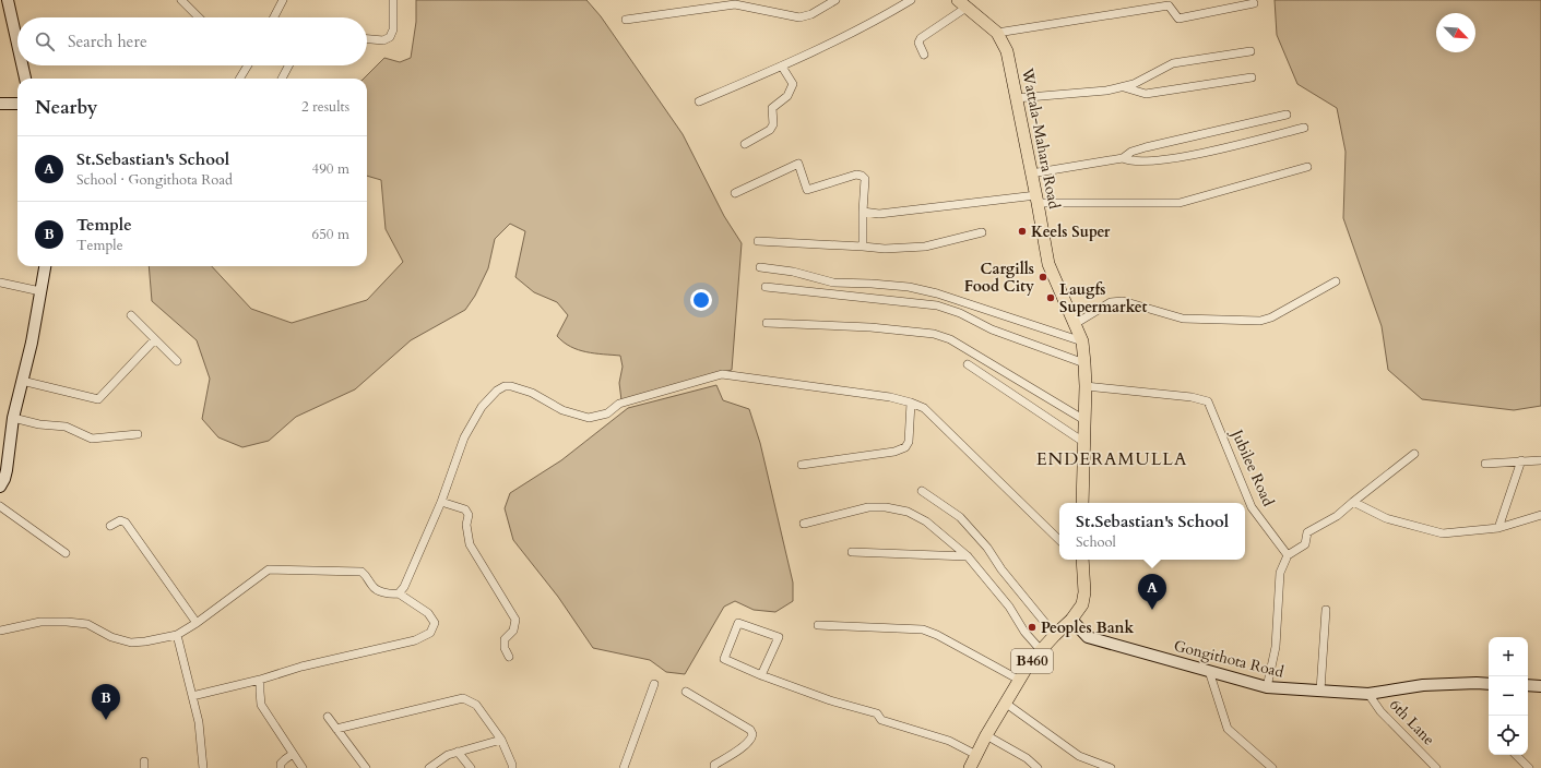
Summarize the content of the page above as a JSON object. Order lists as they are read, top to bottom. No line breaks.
{"streets":{"main road":["Wattala-Mahara Road","B460"],"street":["Jubilee Road","Gongithota Road","6th Lane"]},"crossings":[["Wattala-Mahara Road","Jubilee Road"],["Gongithota Road","B460"],["Gongithota Road","6th Lane"]],"districts":["ENDERAMULLA"],"places":["Keels Super","Cargills Food City","Laugfs Supermarket","Peoples Bank"],"north":"bottom right","page":{"search":"Search here","heading":["Nearby","2 results"],"list":[{"mark":"A","name":"St.Sebastian's School","note":"School · Gongithota Road","value":"490 m"},{"mark":"B","name":"Temple","note":"Temple","value":"650 m"}],"popup":["St.Sebastian's School","School"],"pins":["A","B"],"map_buttons":["+","−"]}}
